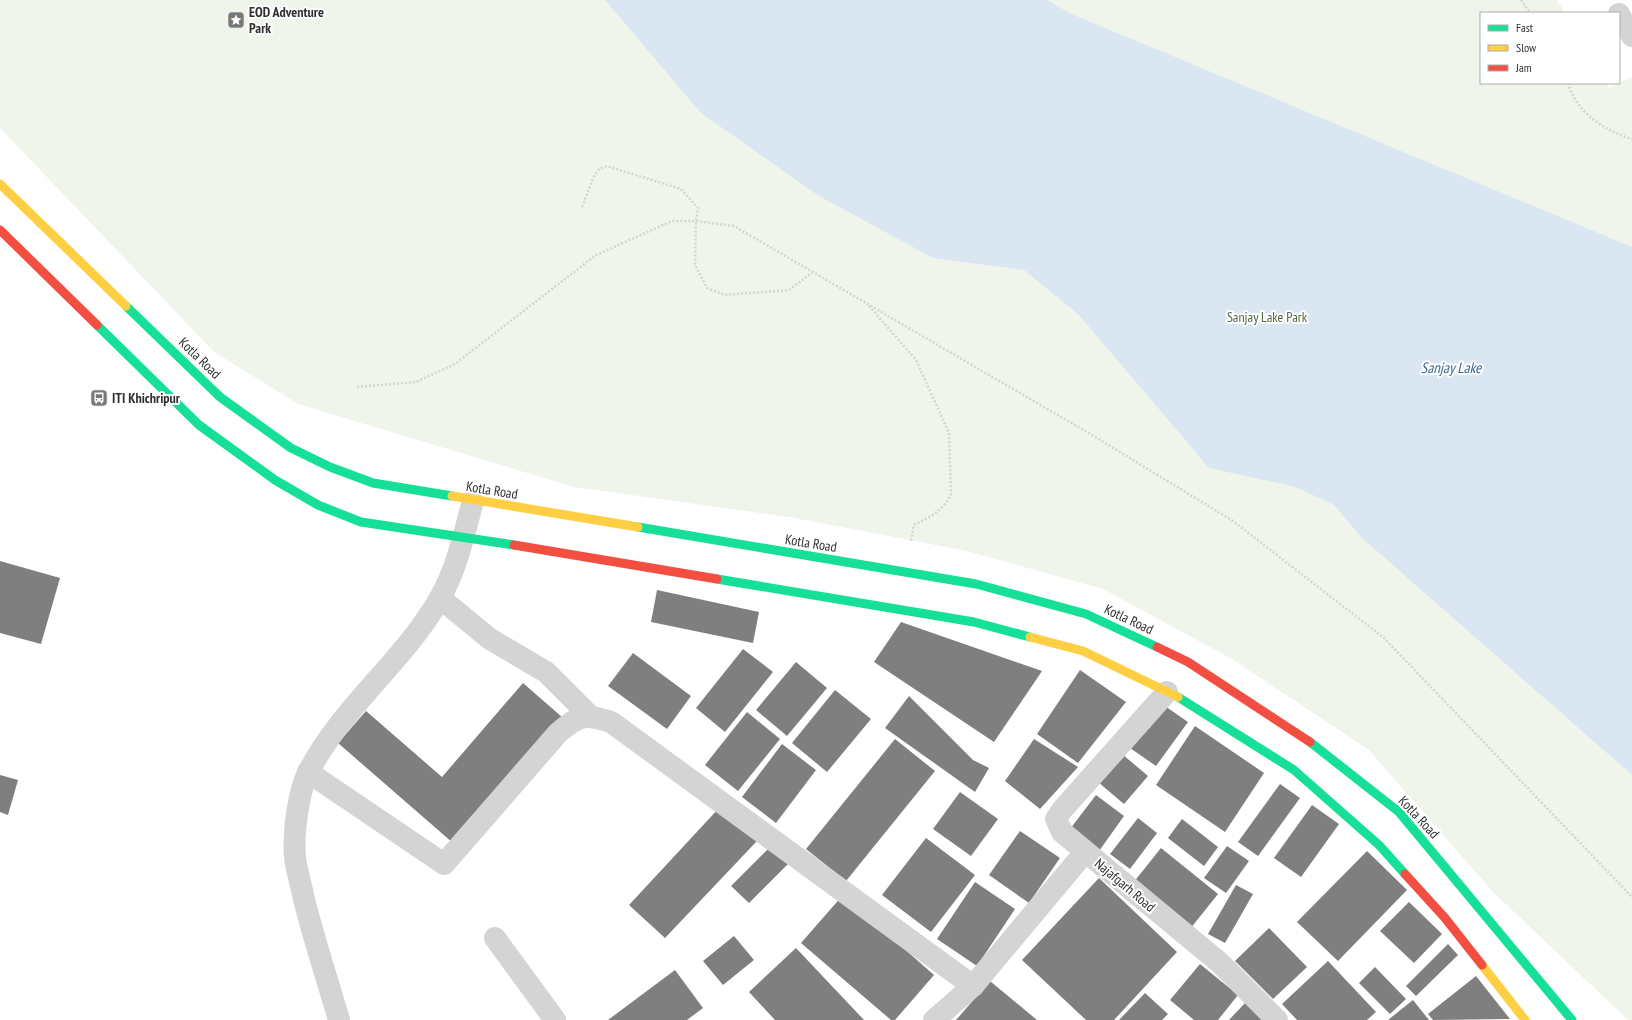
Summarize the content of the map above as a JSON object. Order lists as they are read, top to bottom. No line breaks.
{"streets":{"main road":["Kotla Road"],"street":["Najafgarh Road"]},"water":["Sanjay Lake"],"parks":["Sanjay Lake Park"],"places":{"place":["EOD Adventure Park"],"bus stop":["ITI Khichripur"]},"legend":["Fast","Slow","Jam"]}
